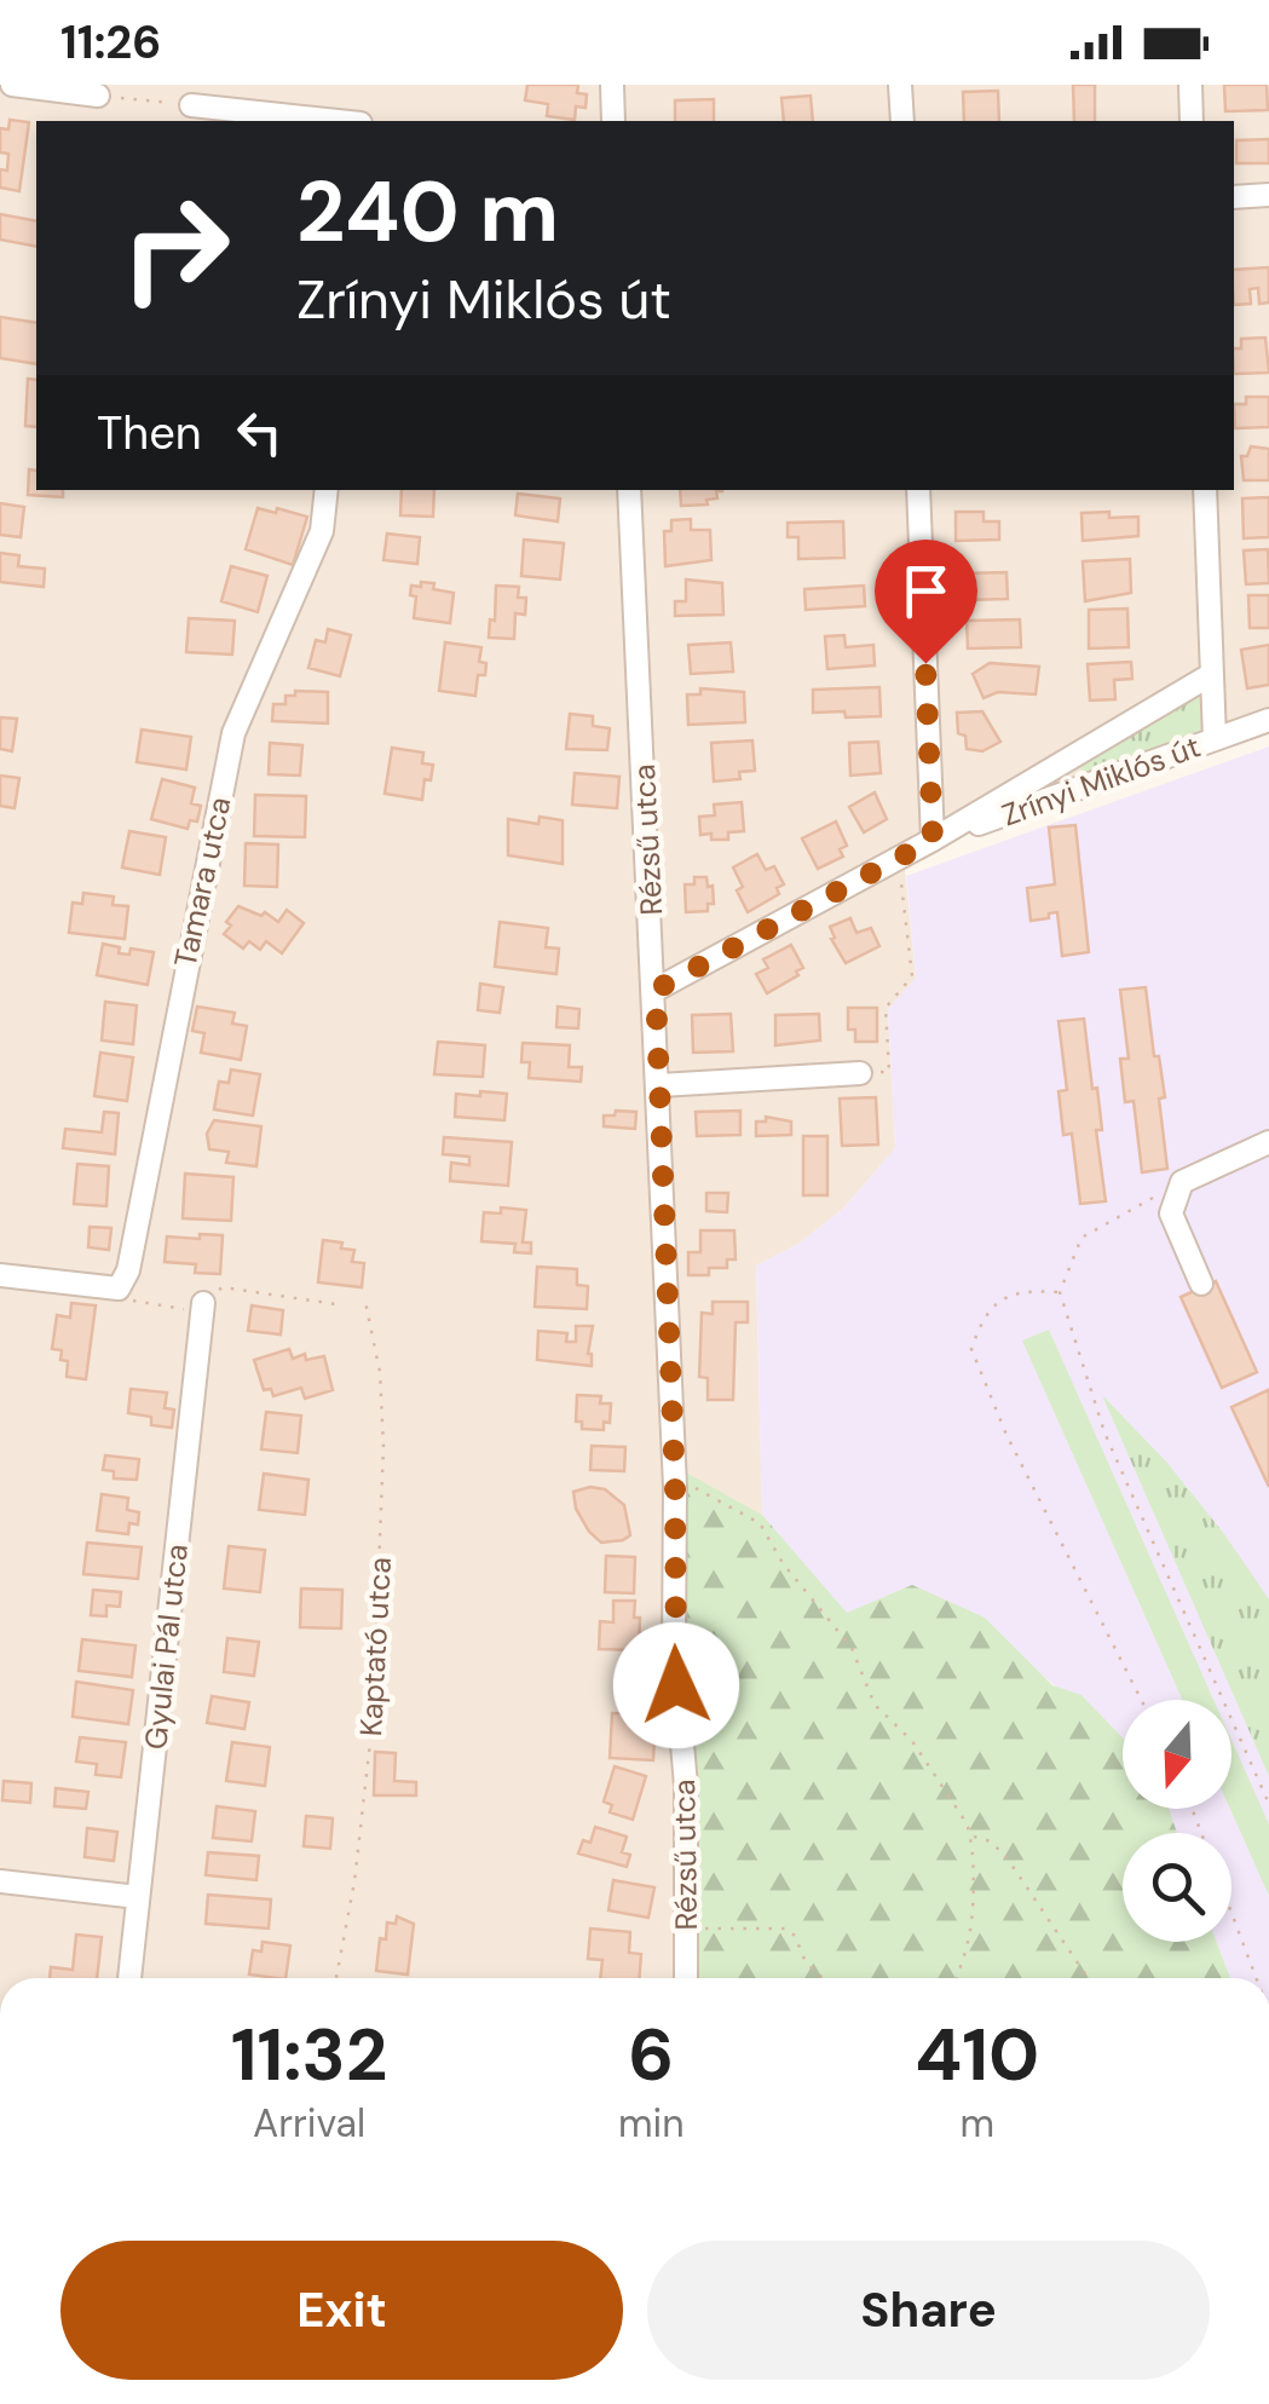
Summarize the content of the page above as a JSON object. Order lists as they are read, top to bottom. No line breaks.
{"streets":{"street":["Zrínyi Miklós út","Rézsű utca","Tamara utca","Gyulai Pál utca"],"path":["Kaptató utca"]},"crossings":[["Zrínyi Miklós út","Rézsű utca"]],"north":"bottom","page":{"status":"11:26","turn":["240 m","Zrínyi Miklós út"],"then":"Then","eta":["11:32","Arrival","6","min","410","m"],"buttons":["Exit","Share"]}}
